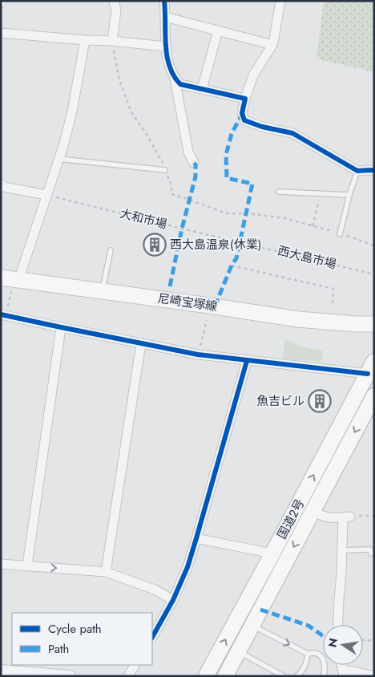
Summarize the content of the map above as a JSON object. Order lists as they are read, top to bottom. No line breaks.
{"streets":{"main road":["尼崎宝塚線","国道2号"],"path":["大和市場","西大島市場"]},"crossings":[["大和市場","西大島市場"]],"places":{"building":["西大島温泉(休業)","魚吉ビル"]},"legend":["Cycle path","Path"],"north":"left"}
